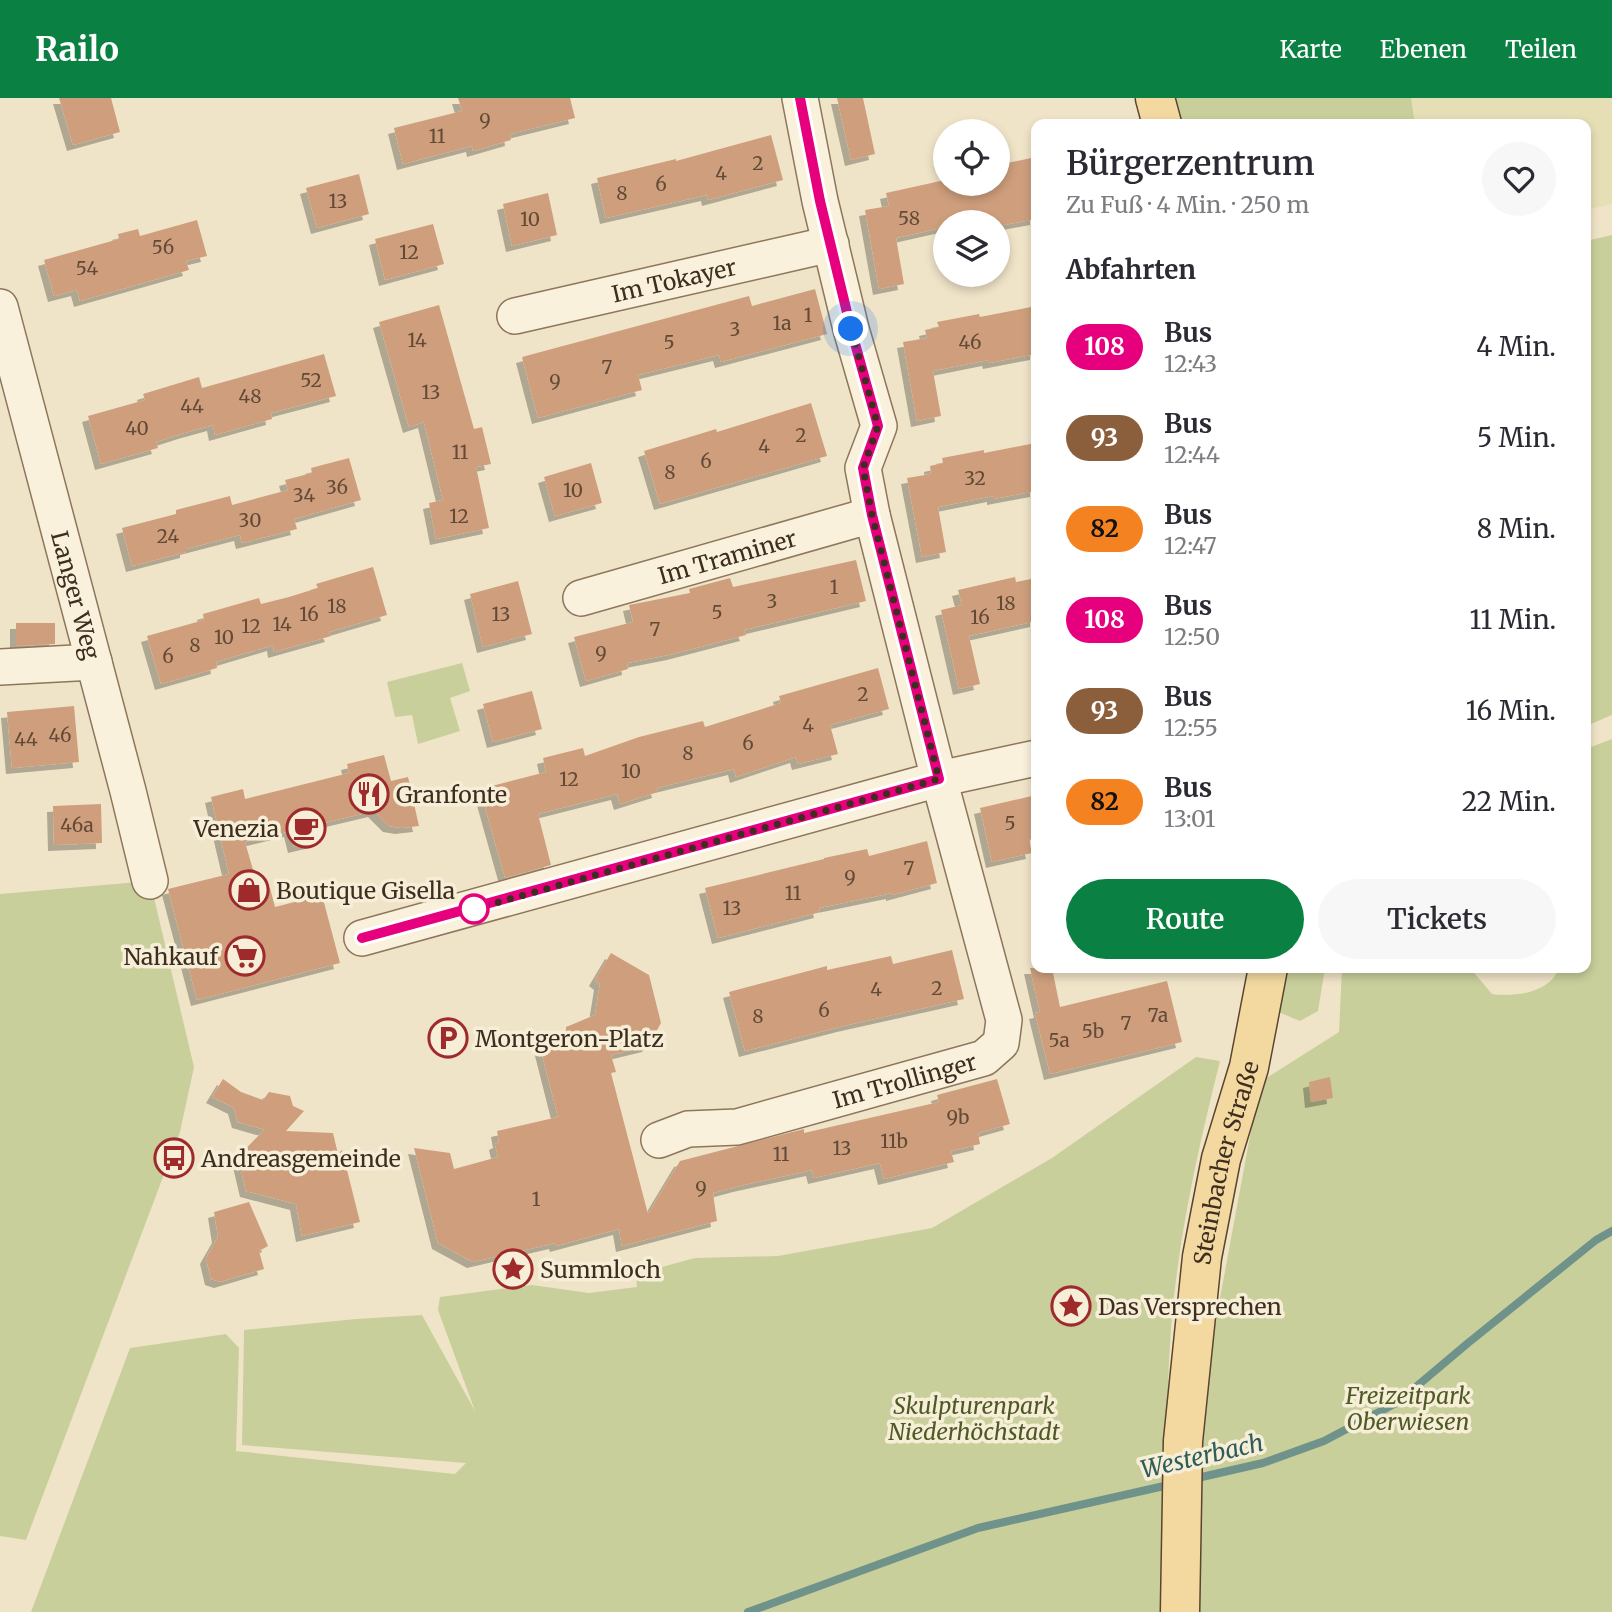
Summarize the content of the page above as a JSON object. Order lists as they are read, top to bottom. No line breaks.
{"streets":{"main road":["Steinbacher Straße"],"street":["Im Tokayer","Im Traminer","Langer Weg","Im Trollinger"]},"crossings":[["Im Tokayer","Im Trollinger"],["Im Traminer","Im Trollinger"]],"water":["Westerbach"],"parks":["Freizeitpark Oberwiesen","Skulpturenpark Niederhöchstadt"],"places":{"restaurant":["Granfonte"],"cafe":["Venezia"],"shop":["Boutique Gisella"],"supermarket":["Nahkauf"],"parking":["Montgeron-Platz"],"bus stop":["Andreasgemeinde"],"place":["Summloch","Das Versprechen"]},"lines":["bus line 108"],"house_numbers":["9","11","2","4","6","8","13","58","10","56","12","54","1","1a","3","14","5","46","7","52","9","13","48","44","40","2","4","11","6","8","32","36","10","34","12","30","24","1","3","18","18","5","16","13","16","14","12","7","10","8","9","6","2","4","46","44","6","8","10","12","5","46a","7","9","11","13","2","4","6","7a","8","7","5b","5a","9b","11b","13","11","9","1"],"page":{"header":"Railo","nav":["Karte","Ebenen","Teilen"],"heading":[["Bürgerzentrum","Zu Fuß · 4 Min. · 250 m"],"Abfahrten"],"list":[{"mark":"108","name":"Bus","note":"12:43","value":"4 Min."},{"mark":"93","name":"Bus","note":"12:44","value":"5 Min."},{"mark":"82","name":"Bus","note":"12:47","value":"8 Min."},{"mark":"108","name":"Bus","note":"12:50","value":"11 Min."},{"mark":"93","name":"Bus","note":"12:55","value":"16 Min."},{"mark":"82","name":"Bus","note":"13:01","value":"22 Min."}],"buttons":["Route","Tickets"]}}
